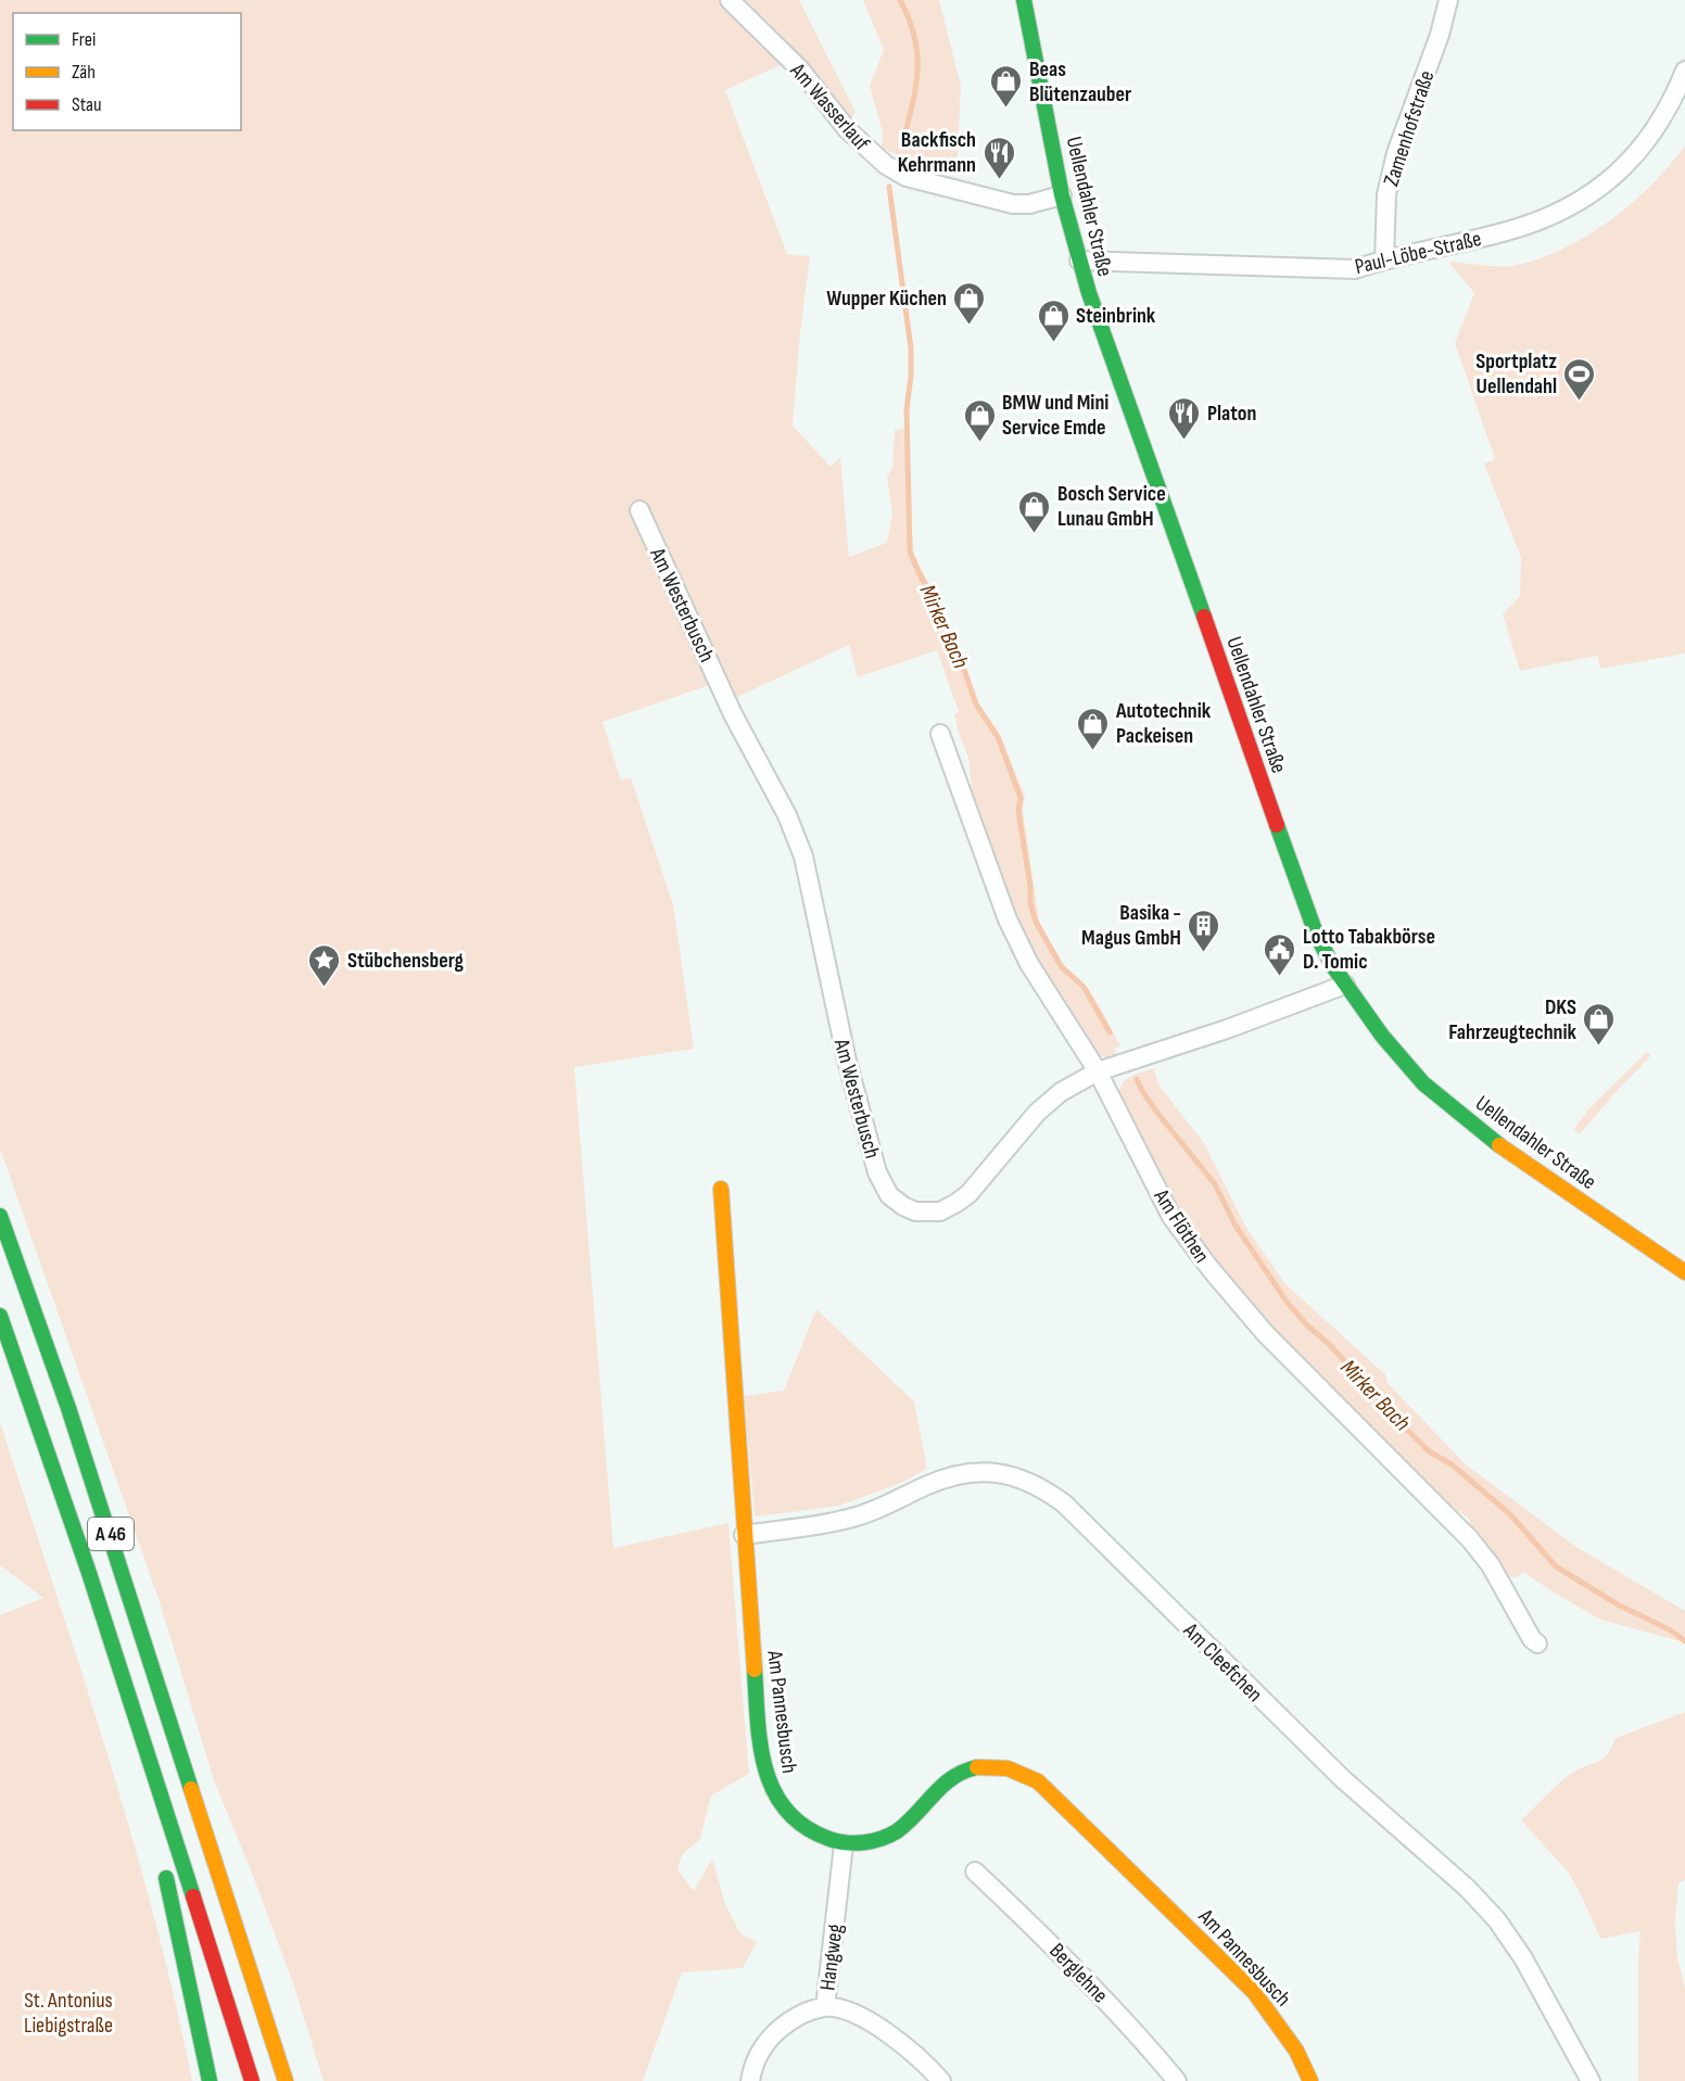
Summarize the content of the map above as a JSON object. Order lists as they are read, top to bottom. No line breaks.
{"streets":{"main road":["Uellendahler Straße","A 46","Am Pannesbusch"],"street":["Am Wasserlauf","Zamenhofstraße","Paul-Löbe-Straße","Am Westerbusch","Am Flöthen","Am Cleefchen","Hangweg","Berglehne"]},"crossings":[["Am Wasserlauf","Uellendahler Straße"],["Zamenhofstraße","Paul-Löbe-Straße"],["Uellendahler Straße","Paul-Löbe-Straße"],["Uellendahler Straße","Am Westerbusch"],["Am Westerbusch","Am Flöthen"],["Am Cleefchen","Am Pannesbusch"],["Am Pannesbusch","Hangweg"]],"water":["Mirker Bach"],"parks":["St. Antonius Liebigstraße"],"places":{"shop":["Beas Blütenzauber","Wupper Küchen","Steinbrink","BMW und Mini Service Emde","Bosch Service Lunau GmbH","Autotechnik Packeisen","DKS Fahrzeugtechnik"],"restaurant":["Backfisch Kehrmann","Platon"],"sports":["Sportplatz Uellendahl"],"building":["Basika - Magus GmbH"],"public building":["Lotto Tabakbörse D. Tomic"],"place":["Stübchensberg"]},"legend":["Frei","Zäh","Stau"]}
